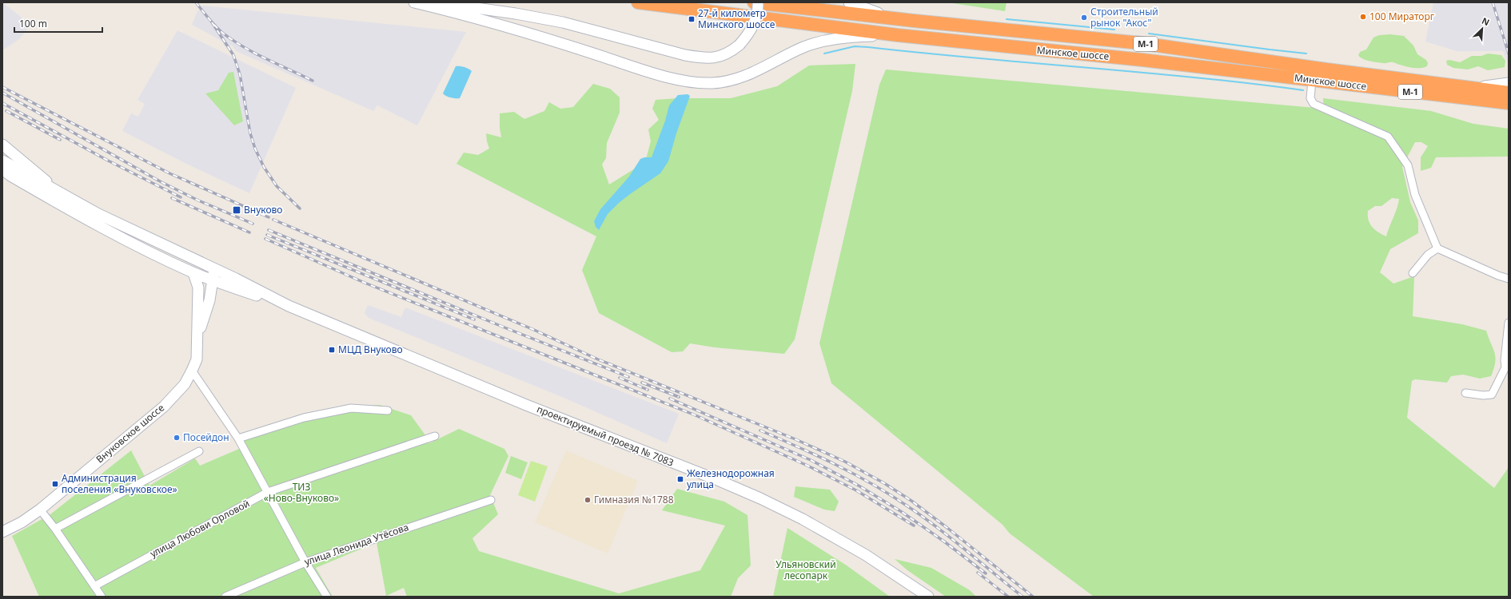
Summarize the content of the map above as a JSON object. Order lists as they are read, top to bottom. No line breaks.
{"streets":{"highway":["М-1","Минское шоссе"],"main road":["Внуковское шоссе","проектируемый проезд № 7083"],"street":["улица Любови Орловой","улица Леонида Утёсова"]},"crossings":[["Внуковское шоссе","проектируемый проезд № 7083"]],"parks":["ТИЗ «Ново-Внуково»","Ульяновский лесопарк"],"places":{"other":["100 Мираторг","Строительный рынок \"Акос\"","Посейдон","Гимназия №1788"],"transit":["27-й километр Минского шоссе","Внуково","МЦД Внуково","Железнодорожная улица","Администрация поселения «Внуковское»"]},"scale_bar":"100 m","north":"top right"}
